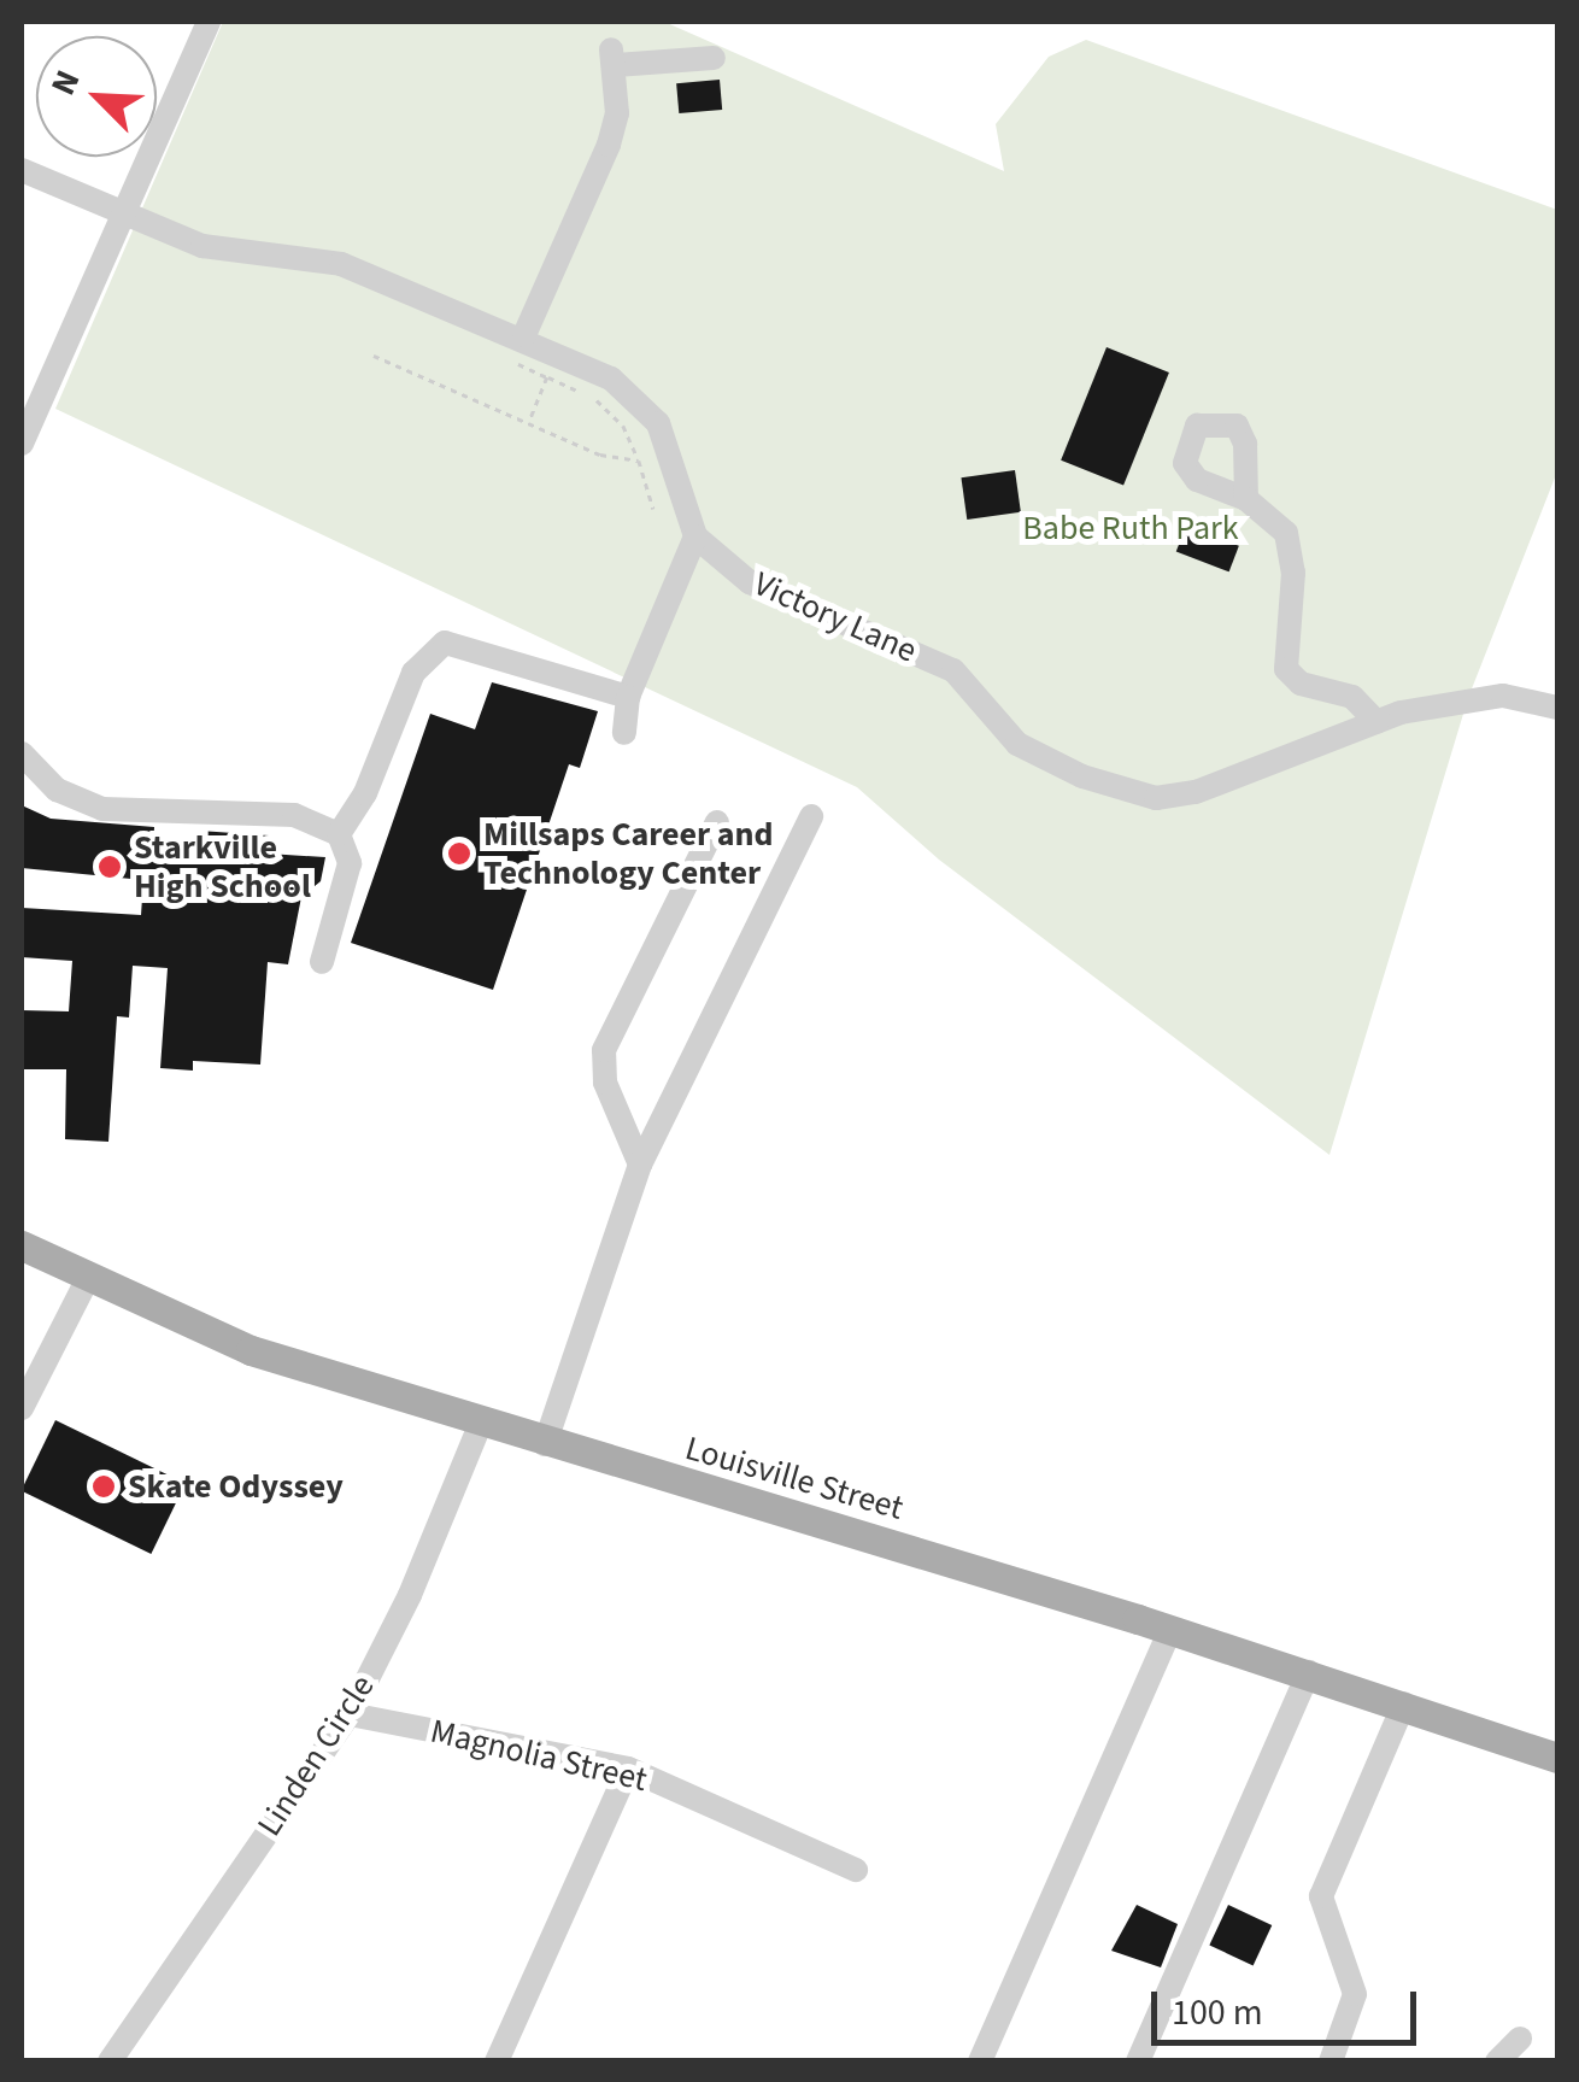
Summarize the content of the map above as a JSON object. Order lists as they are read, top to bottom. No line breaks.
{"streets":{"main road":["Louisville Street"],"street":["Victory Lane","Linden Circle","Magnolia Street"]},"crossings":[["Louisville Street","Linden Circle"],["Linden Circle","Magnolia Street"]],"parks":["Babe Ruth Park"],"places":["Millsaps Career and Technology Center","Starkville High School","Skate Odyssey"],"scale_bar":"100 m","north":"top left"}
